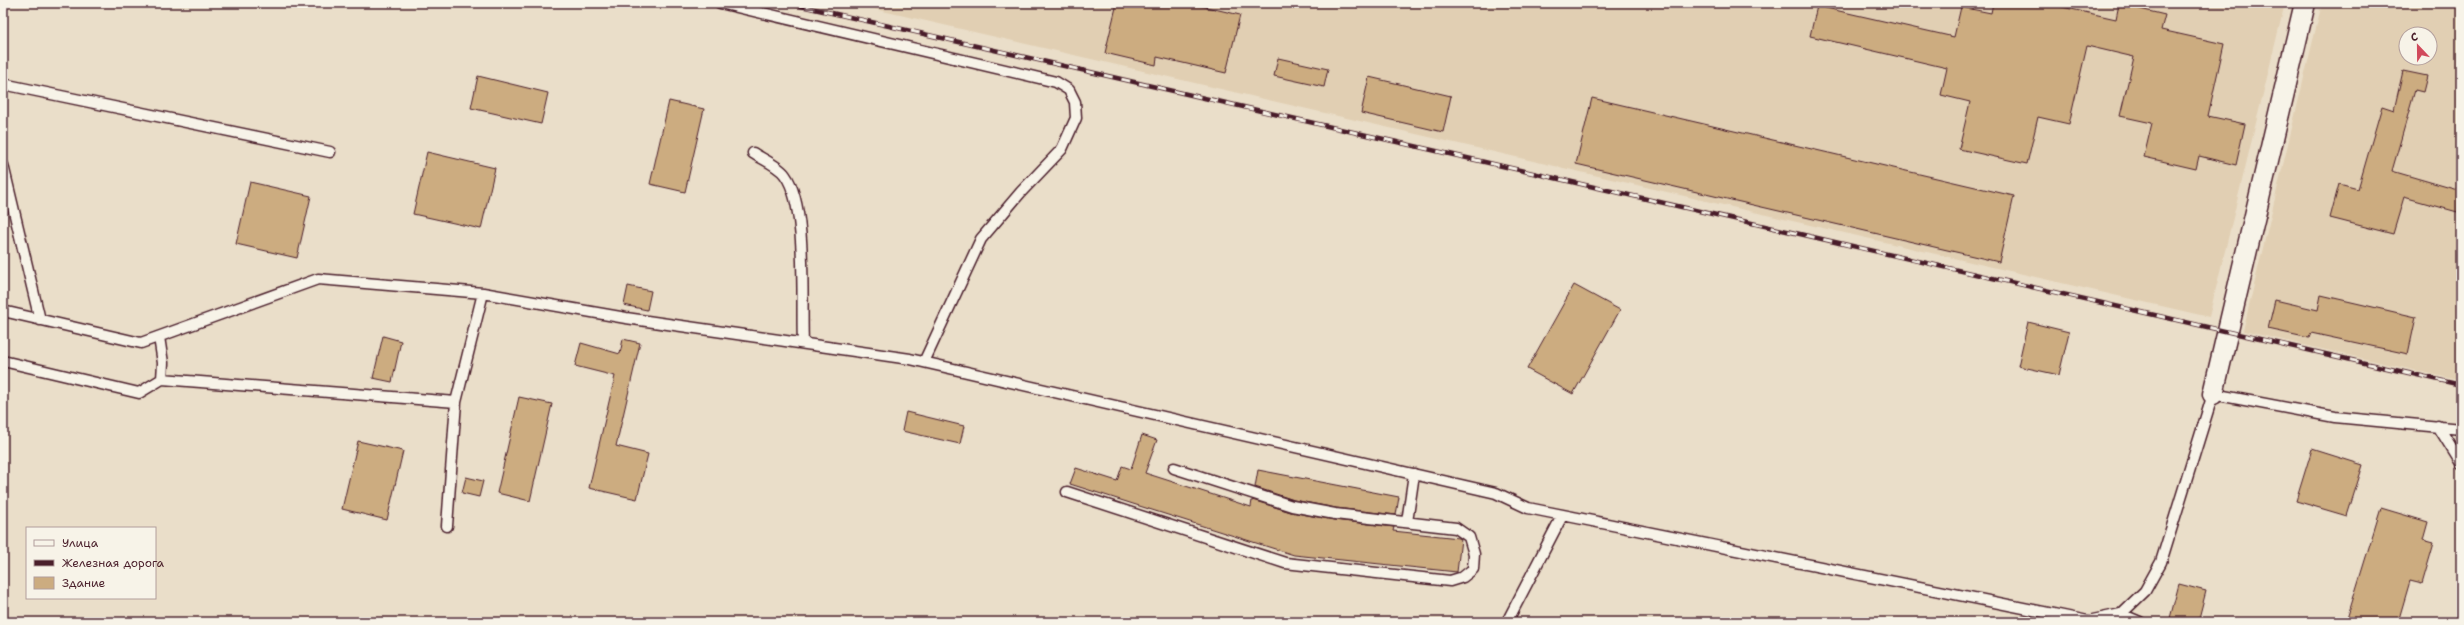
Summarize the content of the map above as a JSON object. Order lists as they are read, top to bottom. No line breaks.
{"legend":["Улица","Железная дорога","Здание"],"north":"top"}
